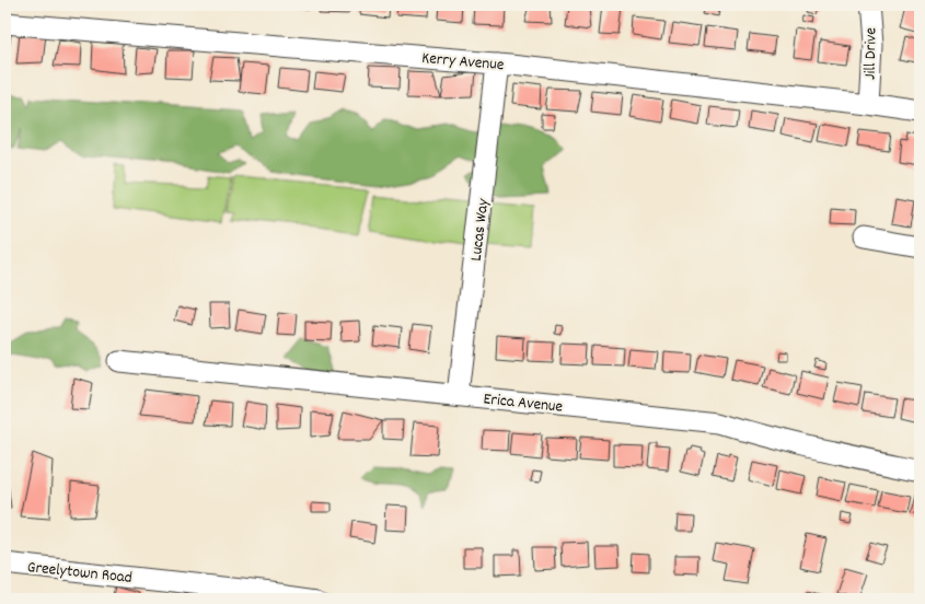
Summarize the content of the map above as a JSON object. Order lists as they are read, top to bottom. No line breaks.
{"streets":{"street":["Jill Drive","Kerry Avenue","Lucas Way","Erica Avenue","Greelytown Road"]},"crossings":[["Jill Drive","Kerry Avenue"],["Kerry Avenue","Lucas Way"],["Lucas Way","Erica Avenue"]]}
